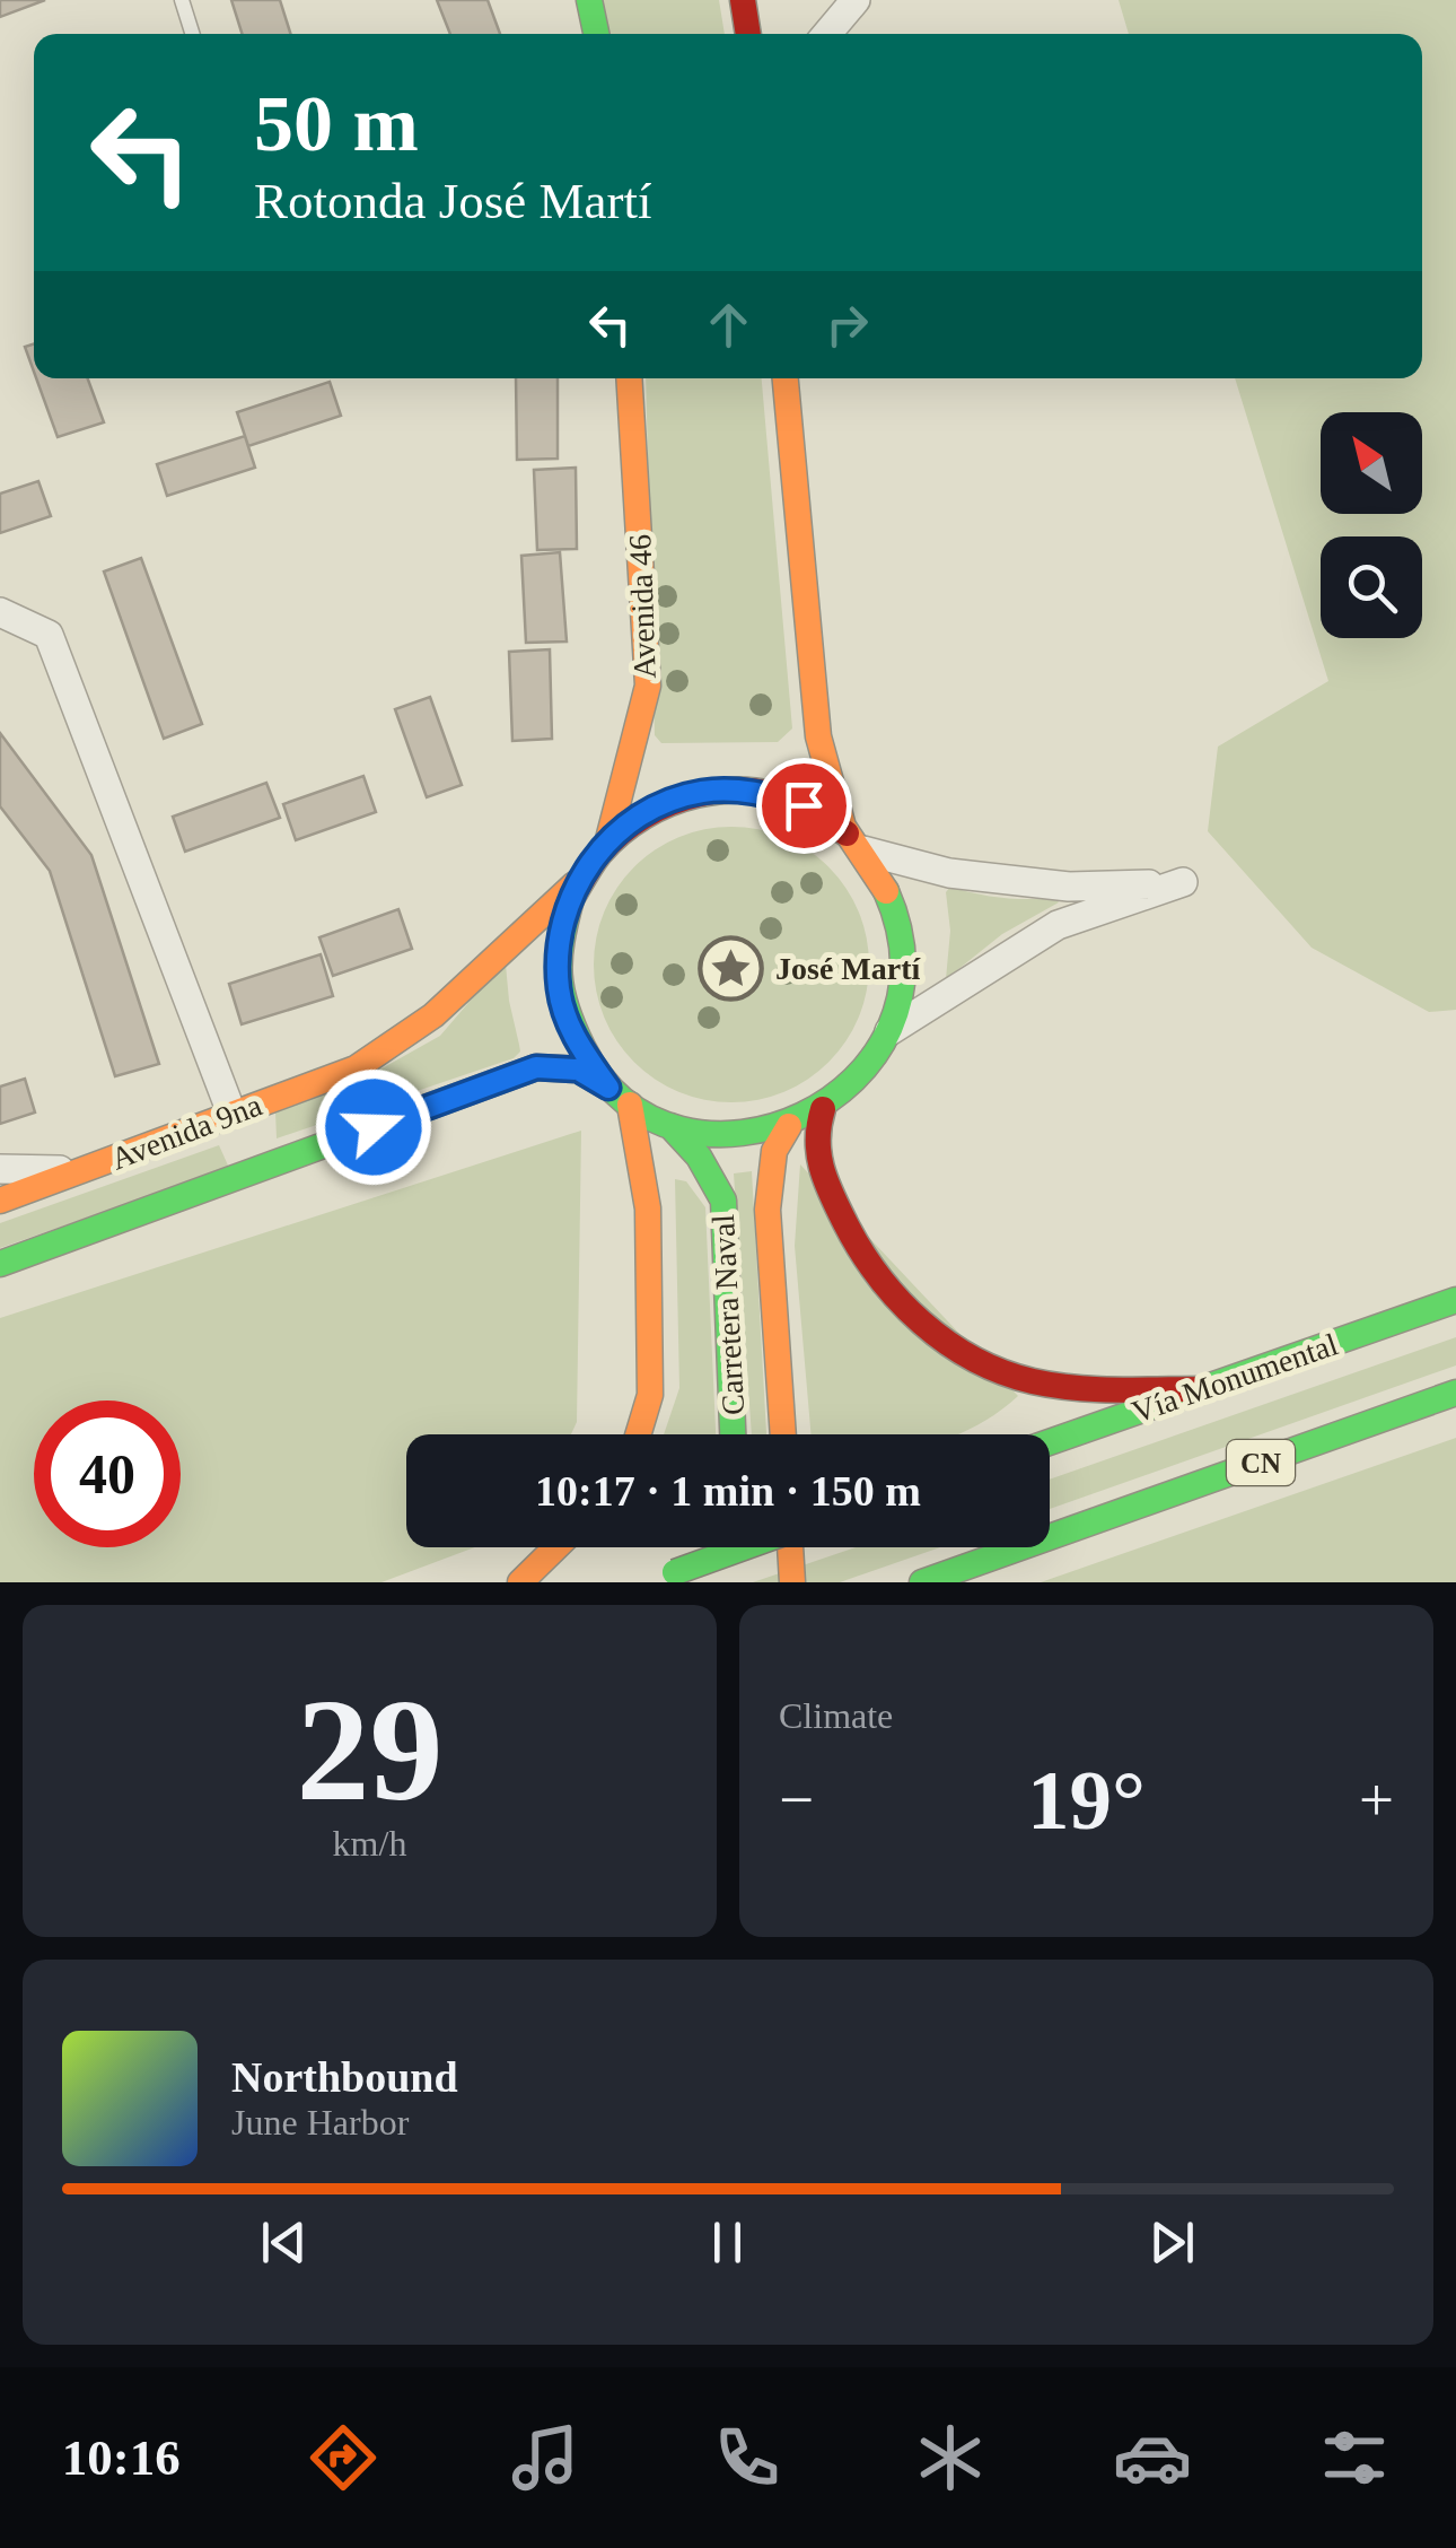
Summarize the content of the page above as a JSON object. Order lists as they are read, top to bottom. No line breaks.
{"streets":{"main road":["Avenida 46","Avenida 9na","Carretera Naval","Vía Monumental","CN"]},"crossings":[["Avenida 46","Avenida 9na"],["Avenida 46","Carretera Naval"],["Avenida 9na","Carretera Naval"]],"places":{"place":["José Martí"]},"north":"top left","page":{"turn":["50 m","Rotonda José Martí"],"limit":"40","trip":"10:17 · 1 min · 150 m","tile":[["29","km/h"],"Climate"],"heat":["−","19°","+"],"song":["Northbound","June Harbor"],"tabs":"10:16"}}
